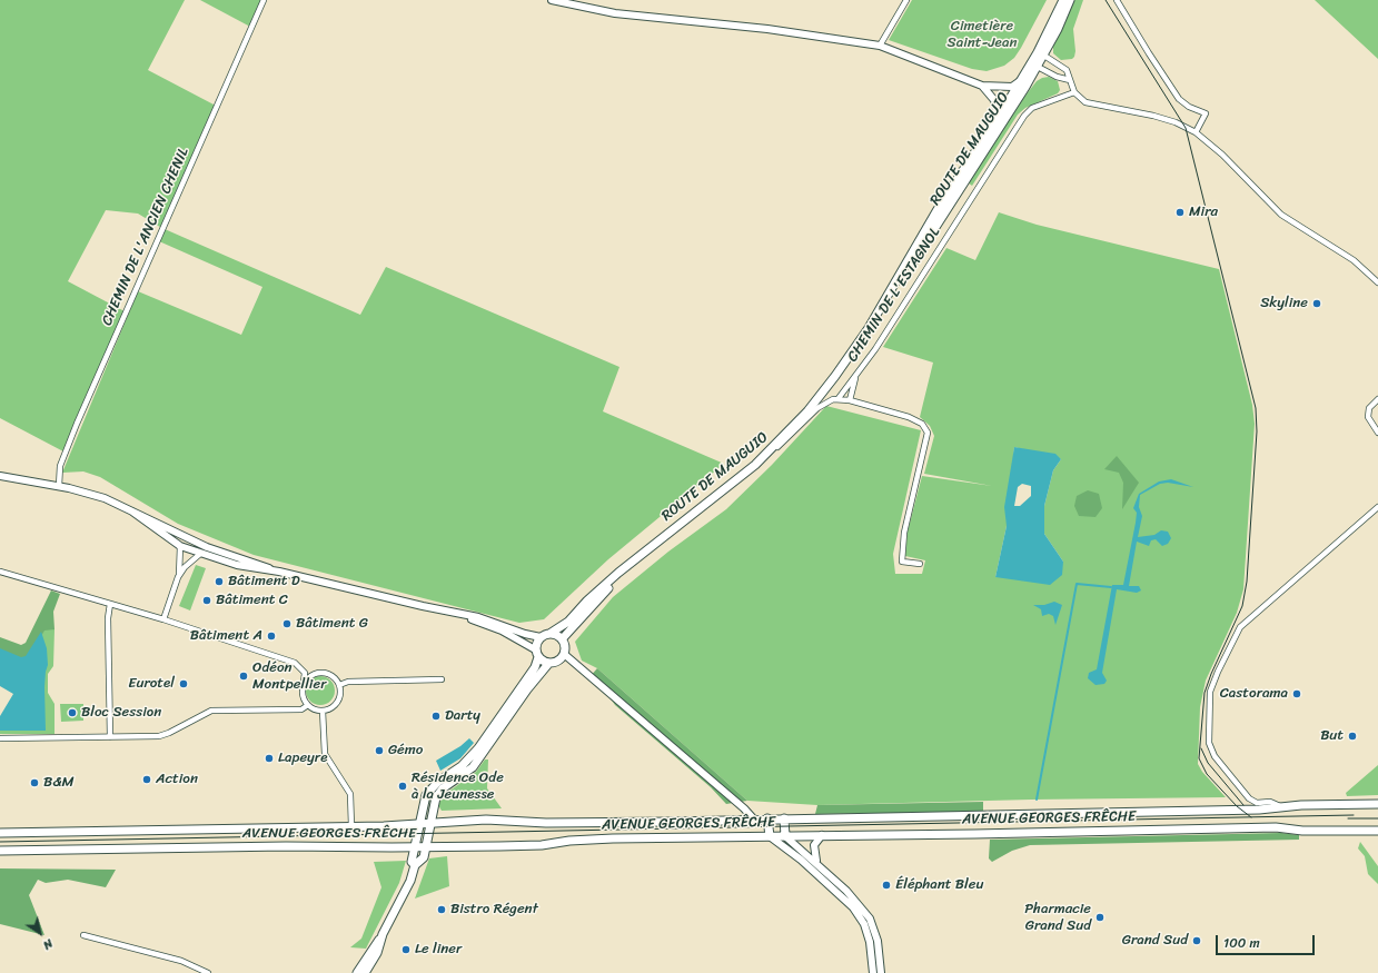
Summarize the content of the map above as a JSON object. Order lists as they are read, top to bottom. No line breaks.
{"streets":{"main road":["ROUTE DE MAUGUIO","AVENUE GEORGES FRÊCHE"],"street":["CHEMIN DE L'ANCIEN CHENIL","CHEMIN DE L'ESTAGNOL"]},"crossings":[["ROUTE DE MAUGUIO","CHEMIN DE L'ESTAGNOL"]],"parks":["Cimetière Saint-Jean"],"places":["Mira","Skyline","Bâtiment D","Bâtiment C","Bâtiment G","Bâtiment A","Odéon Montpellier","Eurotel","Castorama","Bloc Session","Darty","But","Gémo","Lapeyre","Action","B&M","Résidence Ode à la Jeunesse","Éléphant Bleu","Bistro Régent","Pharmacie Grand Sud","Grand Sud","Le liner"],"scale_bar":"100 m","north":"bottom right"}
